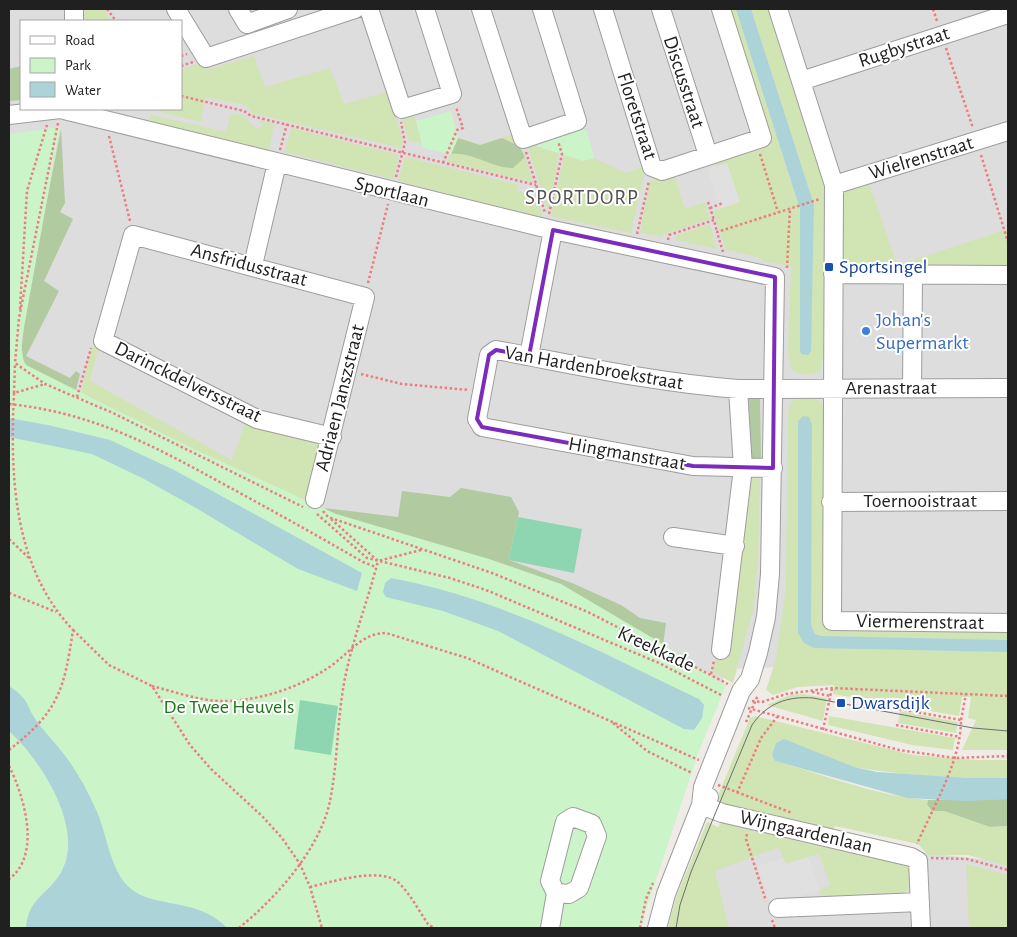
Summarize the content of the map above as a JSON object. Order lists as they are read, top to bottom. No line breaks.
{"streets":{"street":["Rugbystraat","Discusstraat","Floretstraat","Wielrenstraat","Sportlaan","Ansfridusstraat","Van Hardenbroekstraat","Darinckdelversstraat","Arenastraat","Adriaen Janszstraat","Hingmanstraat","Toernooistraat","Viermerenstraat","Wijngaardenlaan"],"path":["Kreekkade"]},"crossings":[["Discusstraat","Floretstraat"],["Ansfridusstraat","Adriaen Janszstraat"],["Van Hardenbroekstraat","Arenastraat"],["Van Hardenbroekstraat","Hingmanstraat"],["Darinckdelversstraat","Adriaen Janszstraat"],["Adriaen Janszstraat","Kreekkade"],["Toernooistraat","Viermerenstraat"]],"districts":["SPORTDORP"],"parks":["De Twee Heuvels"],"places":{"transit":["Sportsingel","Dwarsdijk"],"other":["Johan's Supermarkt"]},"legend":["Road","Park","Water"]}
